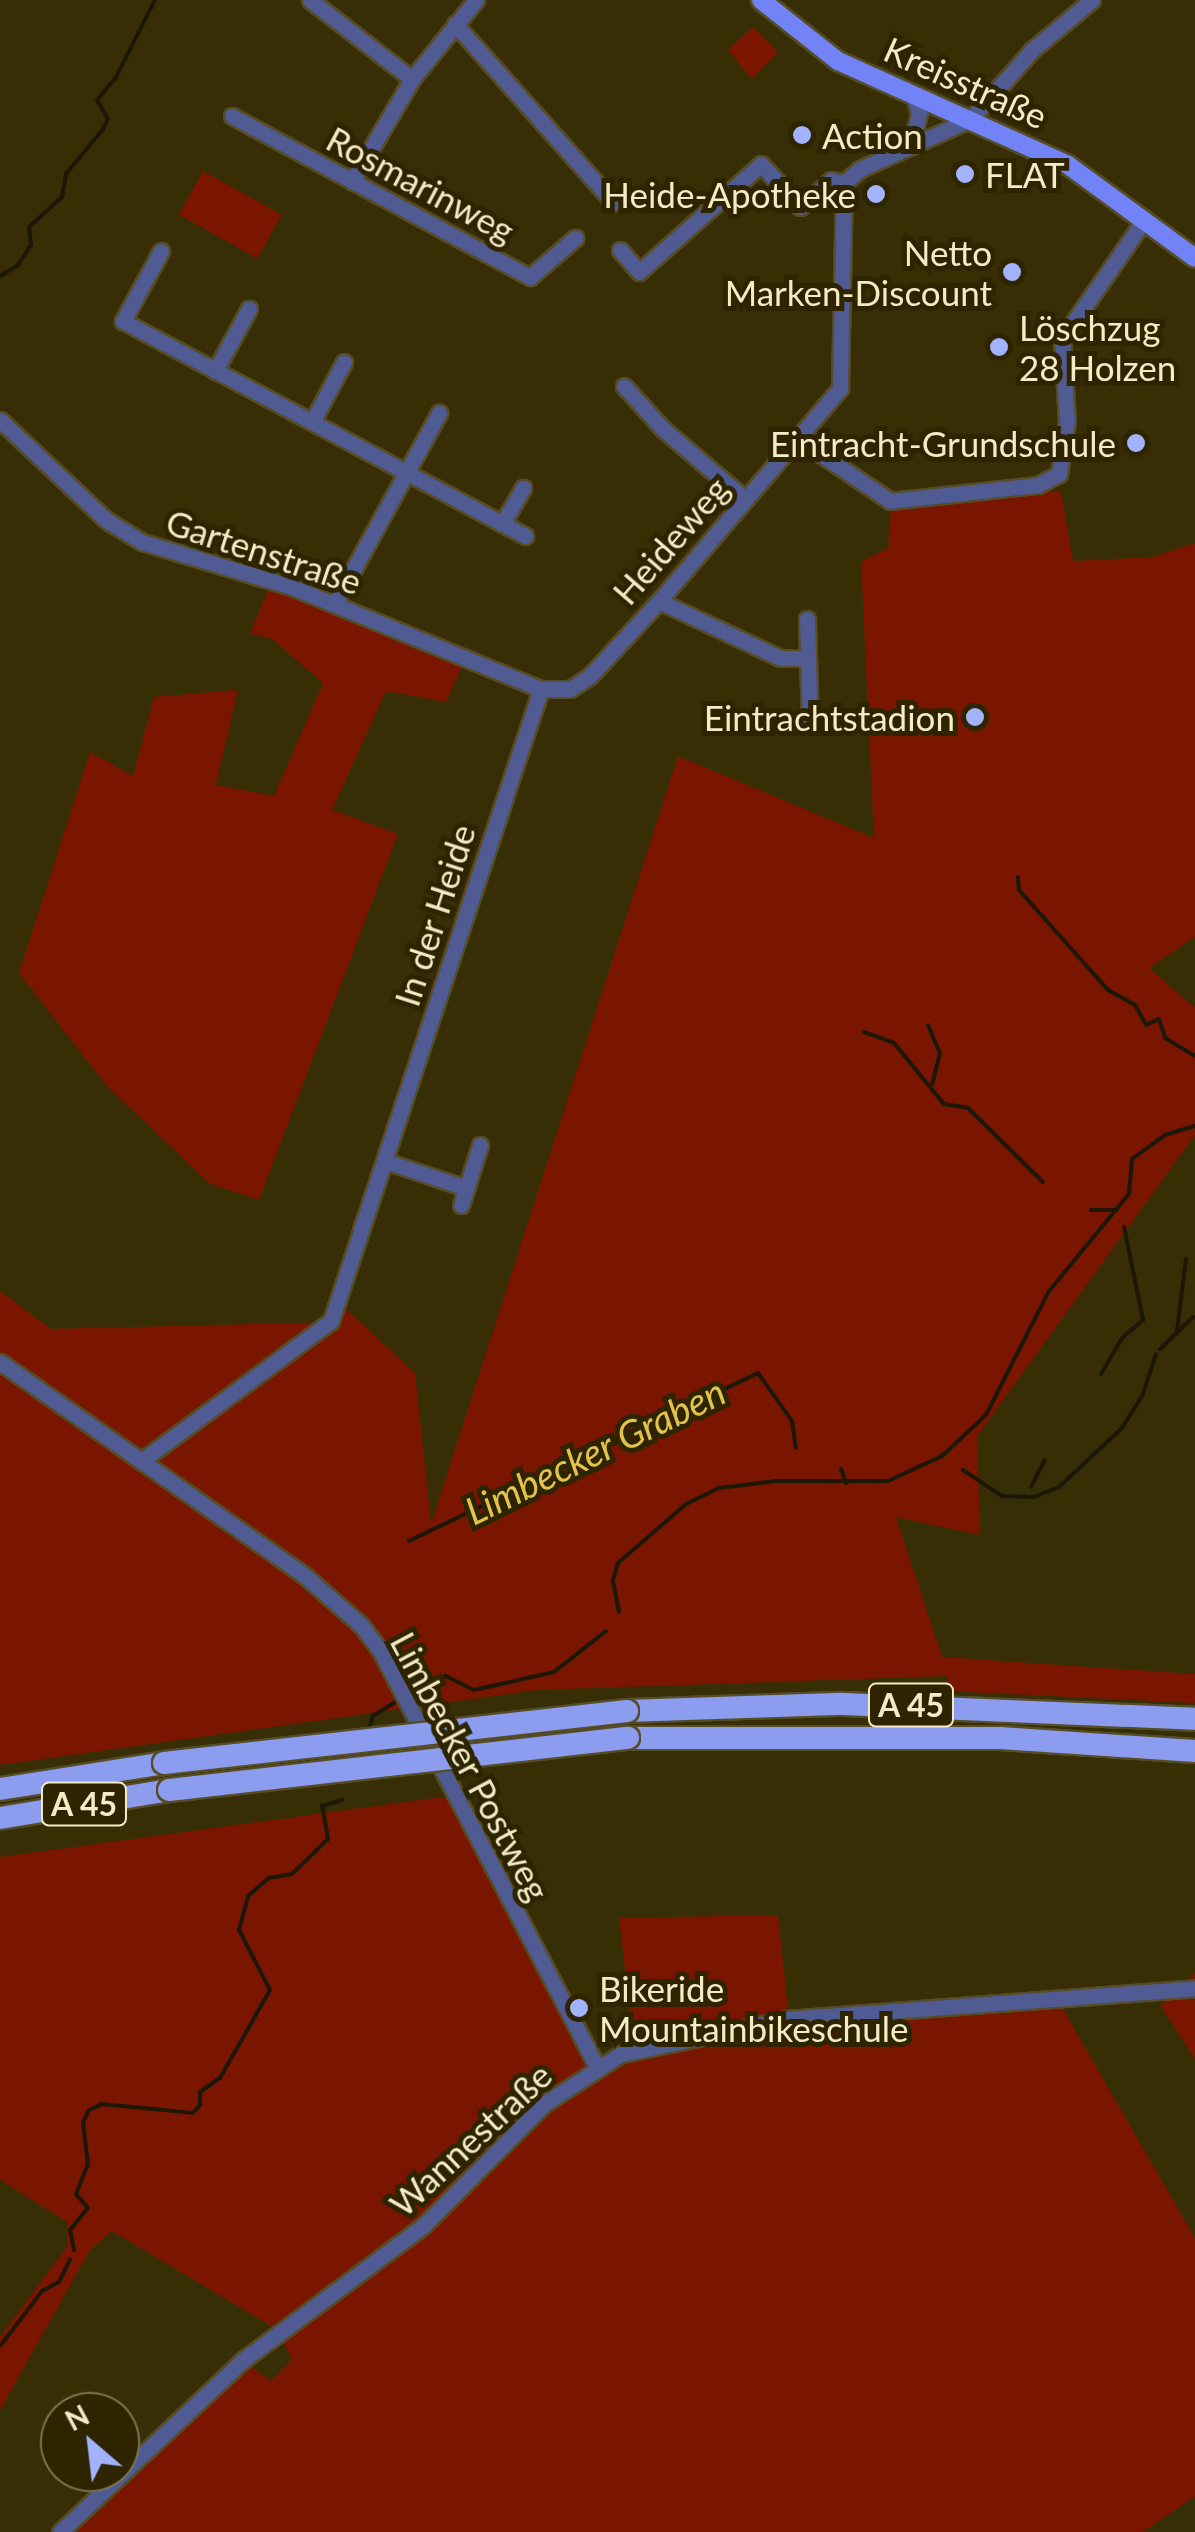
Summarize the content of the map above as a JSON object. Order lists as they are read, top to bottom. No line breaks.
{"streets":{"highway":["A 45"],"main road":["Kreisstraße"],"street":["Rosmarinweg","Heideweg","Gartenstraße","In der Heide","Limbecker Postweg","Wannestraße"]},"crossings":[["Heideweg","Gartenstraße"],["Heideweg","In der Heide"],["Gartenstraße","In der Heide"],["In der Heide","Limbecker Postweg"],["Limbecker Postweg","Wannestraße"]],"water":["Limbecker Graben"],"places":["Action","FLAT","Heide-Apotheke","Netto Marken-Discount","Löschzug 28 Holzen","Eintracht-Grundschule","Eintrachtstadion","Bikeride Mountainbikeschule"],"north":"top left"}
